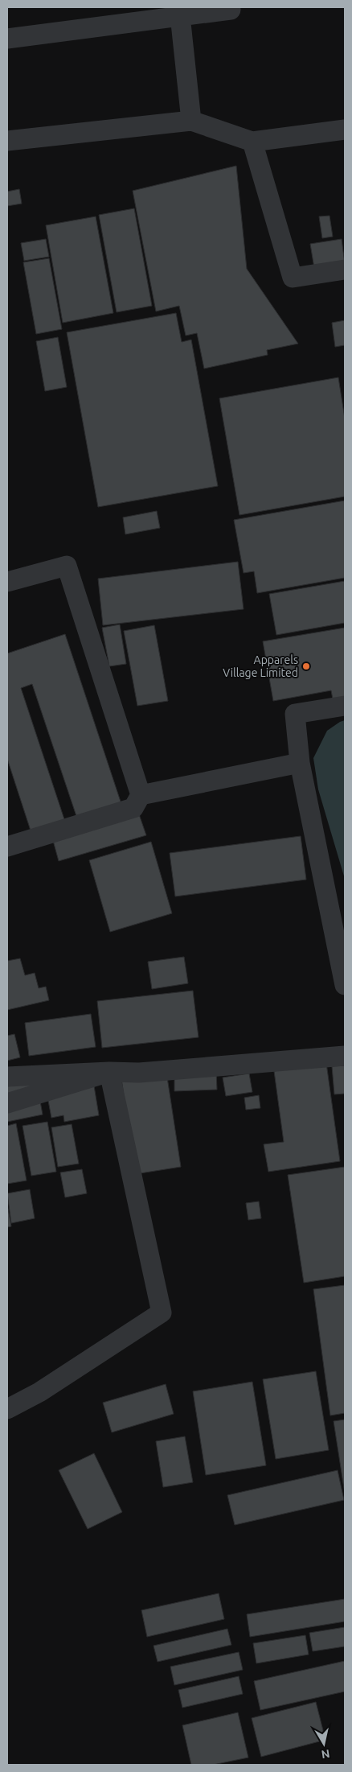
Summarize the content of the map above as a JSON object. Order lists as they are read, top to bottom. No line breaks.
{"places":["Apparels Village Limited"],"north":"bottom"}
